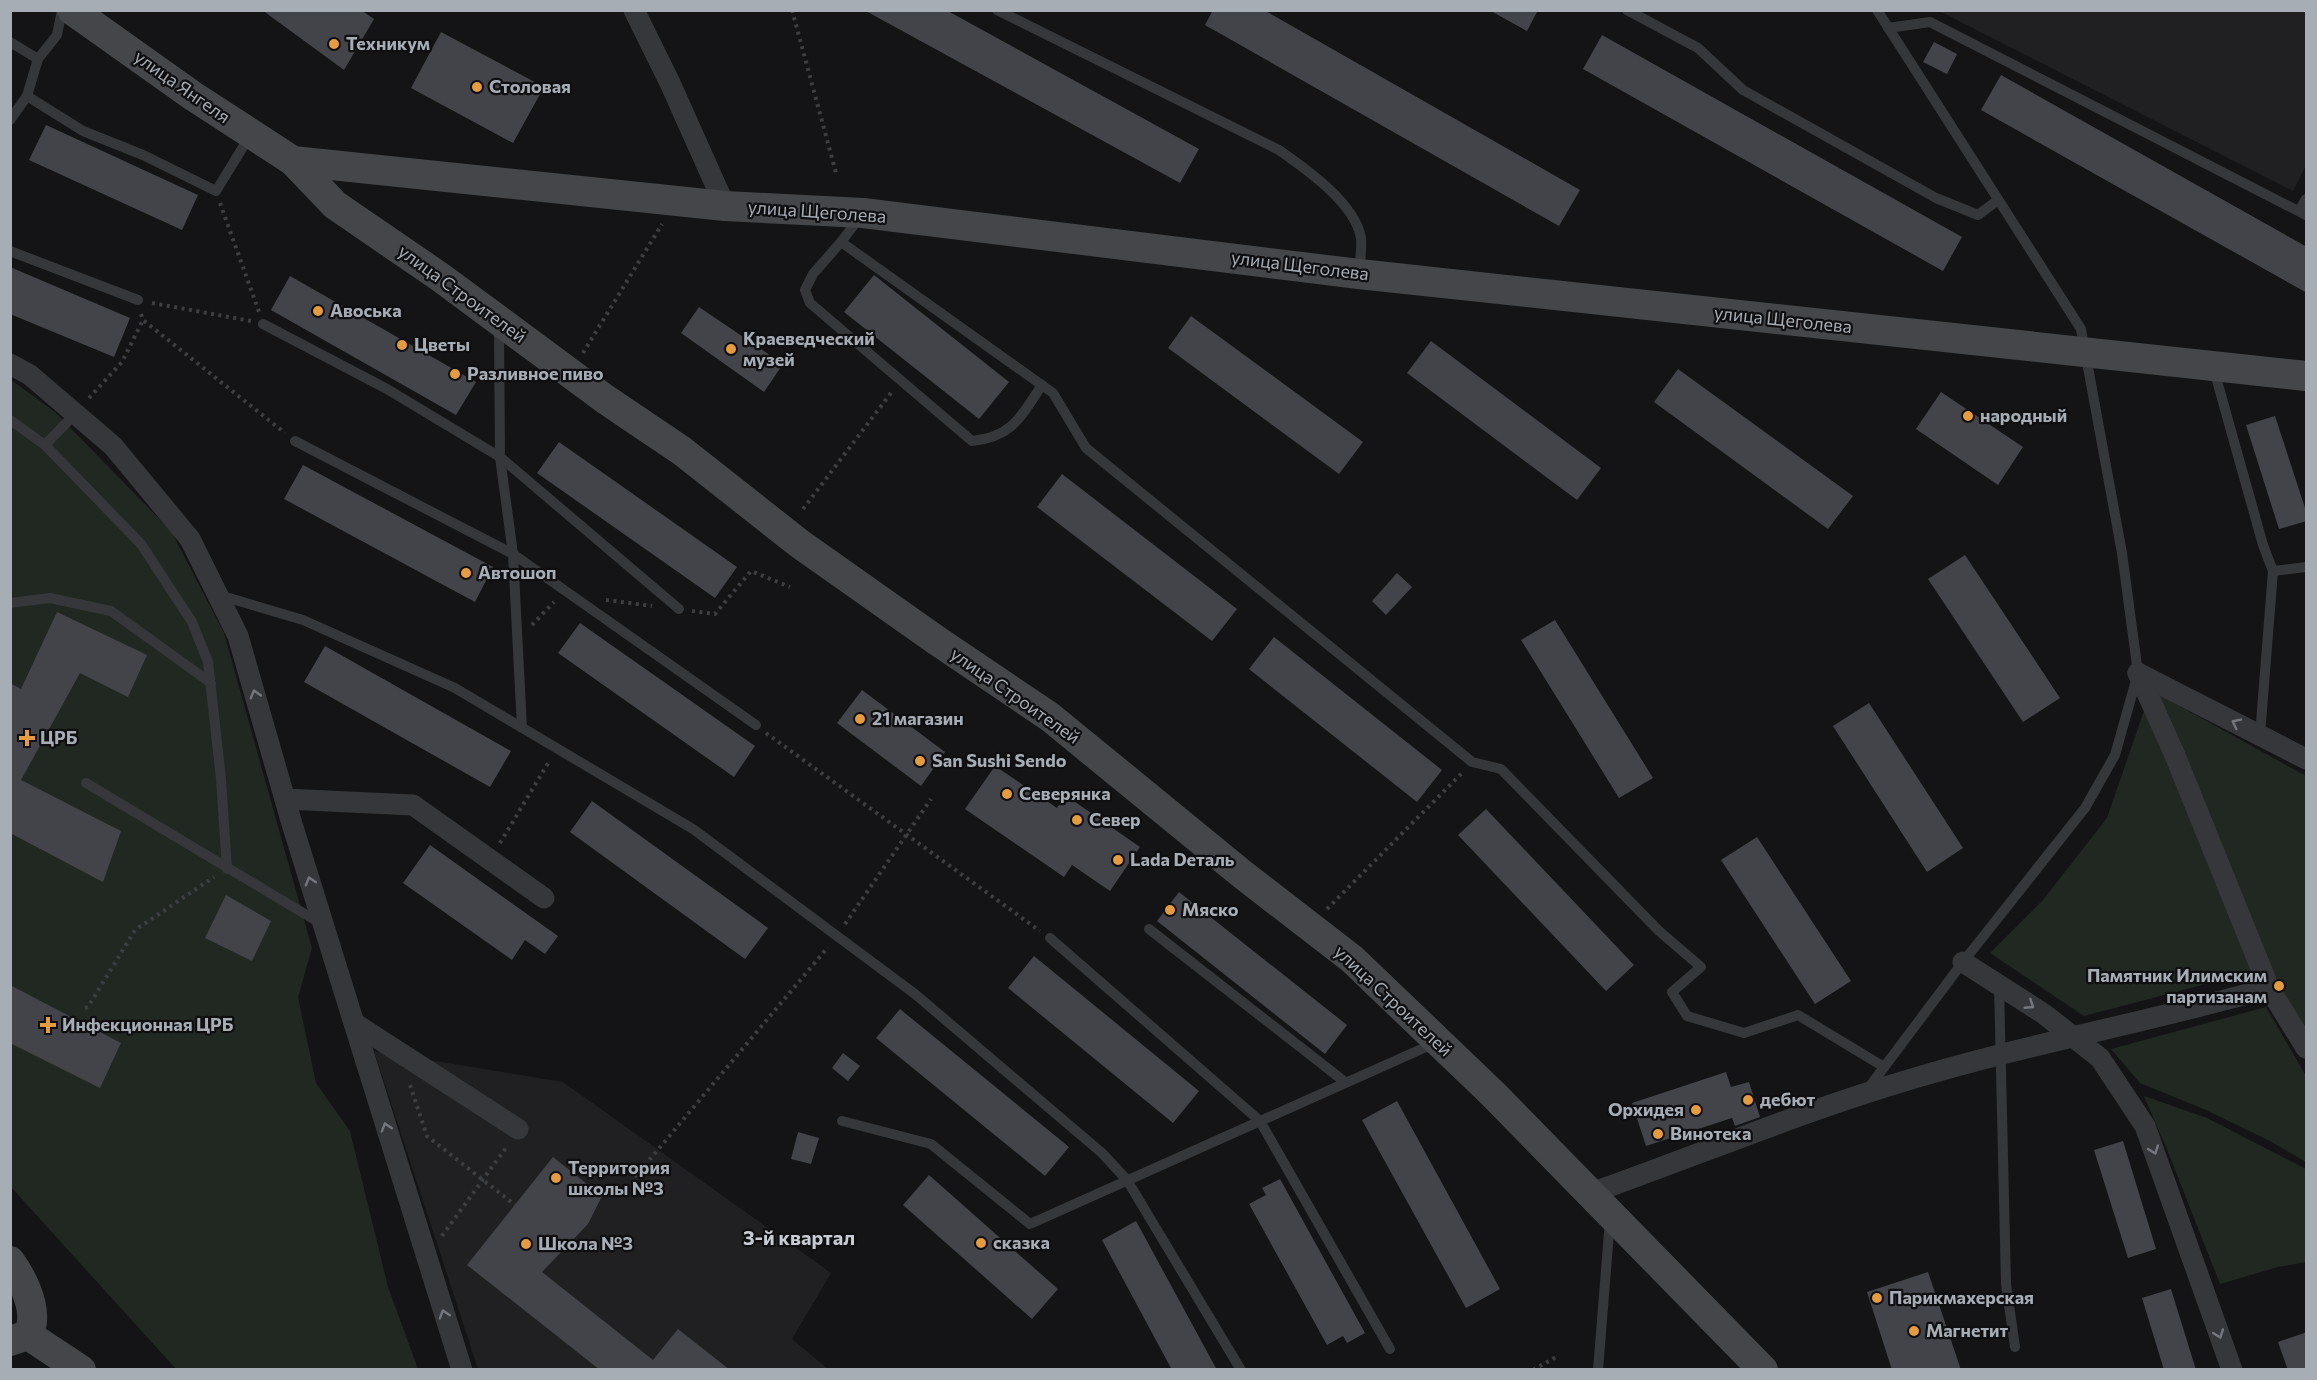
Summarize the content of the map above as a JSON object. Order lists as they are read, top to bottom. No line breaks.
{"streets":{"street":["улица Янгеля","улица Щеголева","улица Строителей"]},"crossings":[["улица Янгеля","улица Щеголева"],["улица Янгеля","улица Строителей"],["улица Щеголева","улица Строителей"]],"districts":["3-й квартал"],"places":{"other":["Техникум","Столовая","Авоська","Цветы","Краеведческий музей","Разливное пиво","народный","Автошоп","21 магазин","San Sushi Sendo","Северянка","Север","Lada Dеталь","Мяско","Памятник Илимским партизанам","дебют","Орхидея","Винотека","Территория школы №3","сказка","Школа №3","Парикмахерская","Магнетит"],"health":["ЦРБ","Инфекционная ЦРБ"]}}
